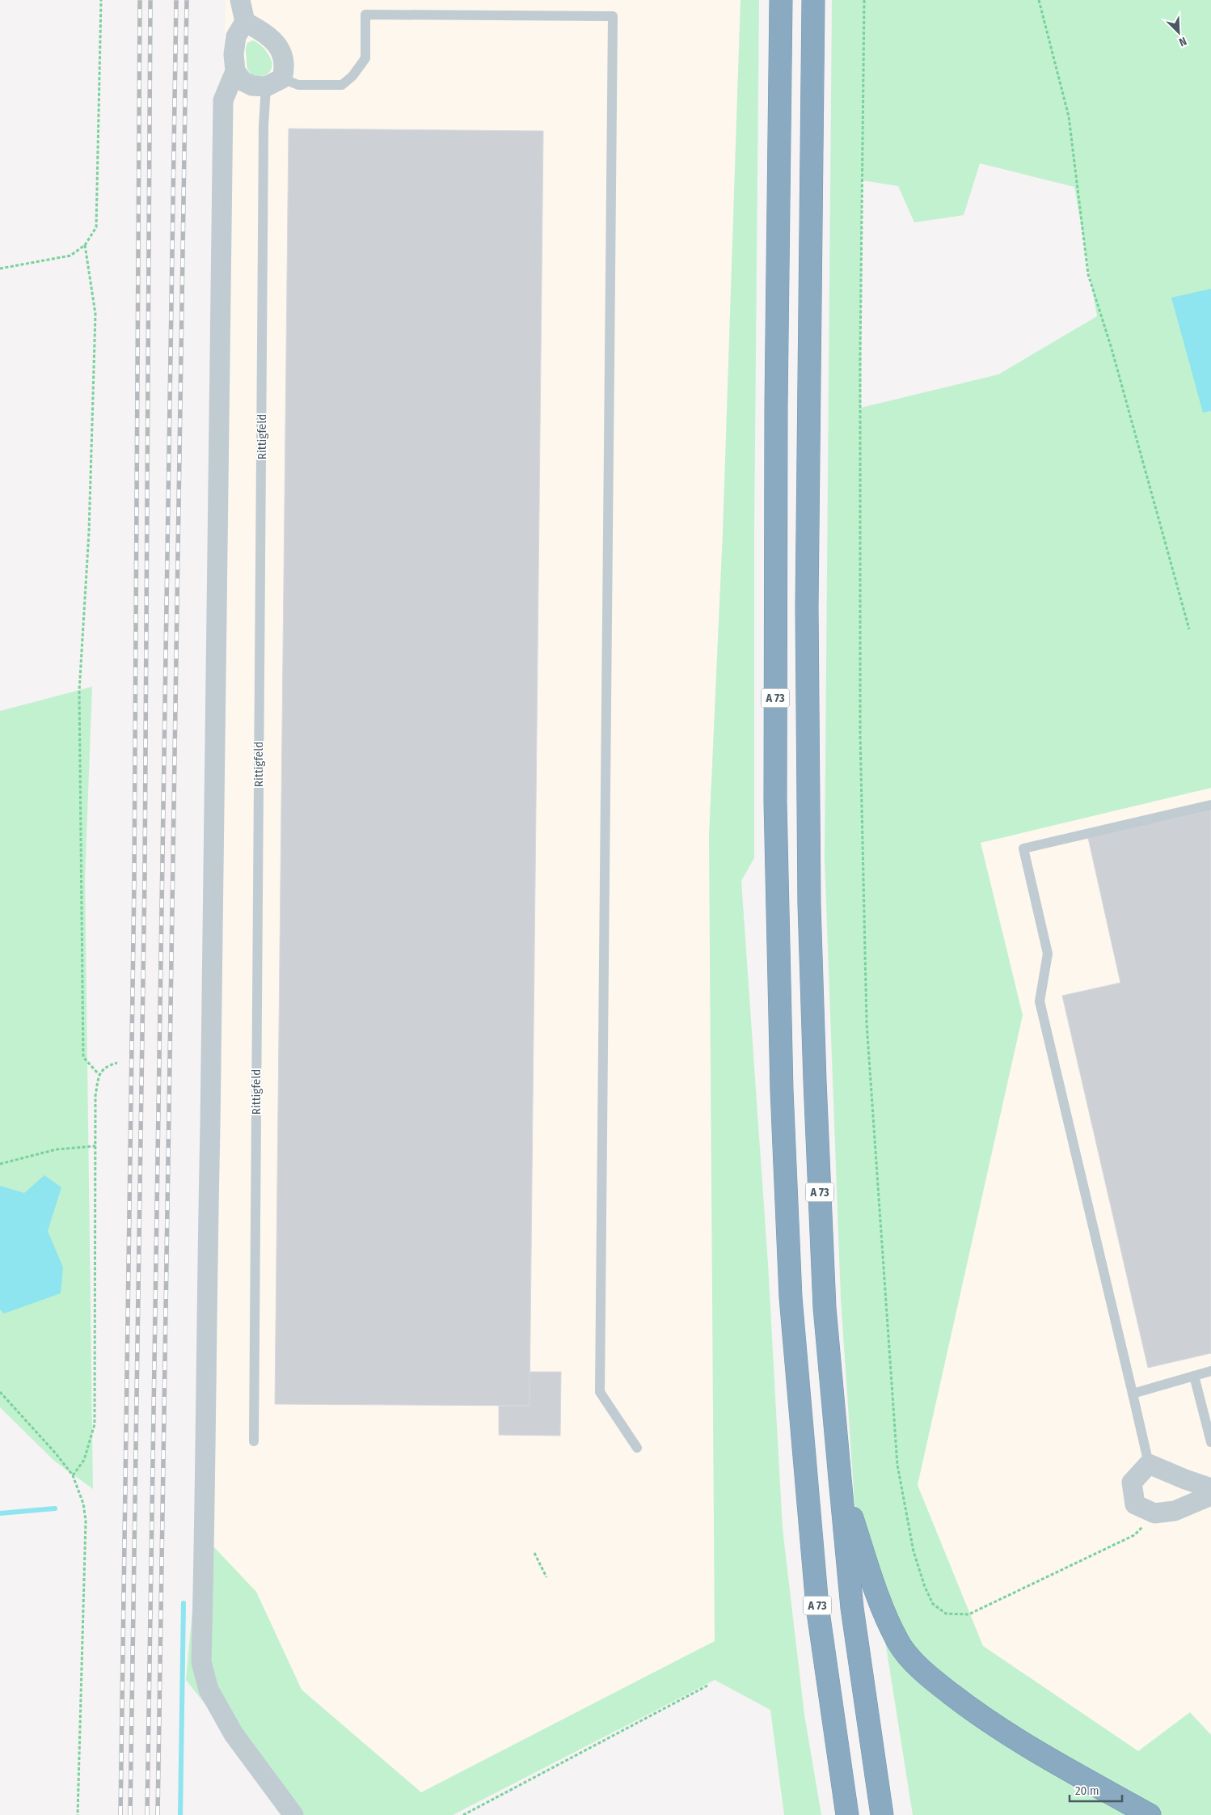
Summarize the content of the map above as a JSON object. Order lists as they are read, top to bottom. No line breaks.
{"streets":{"highway":["A 73"],"street":["Rittigfeld"]},"scale_bar":"20 m","north":"bottom right"}
